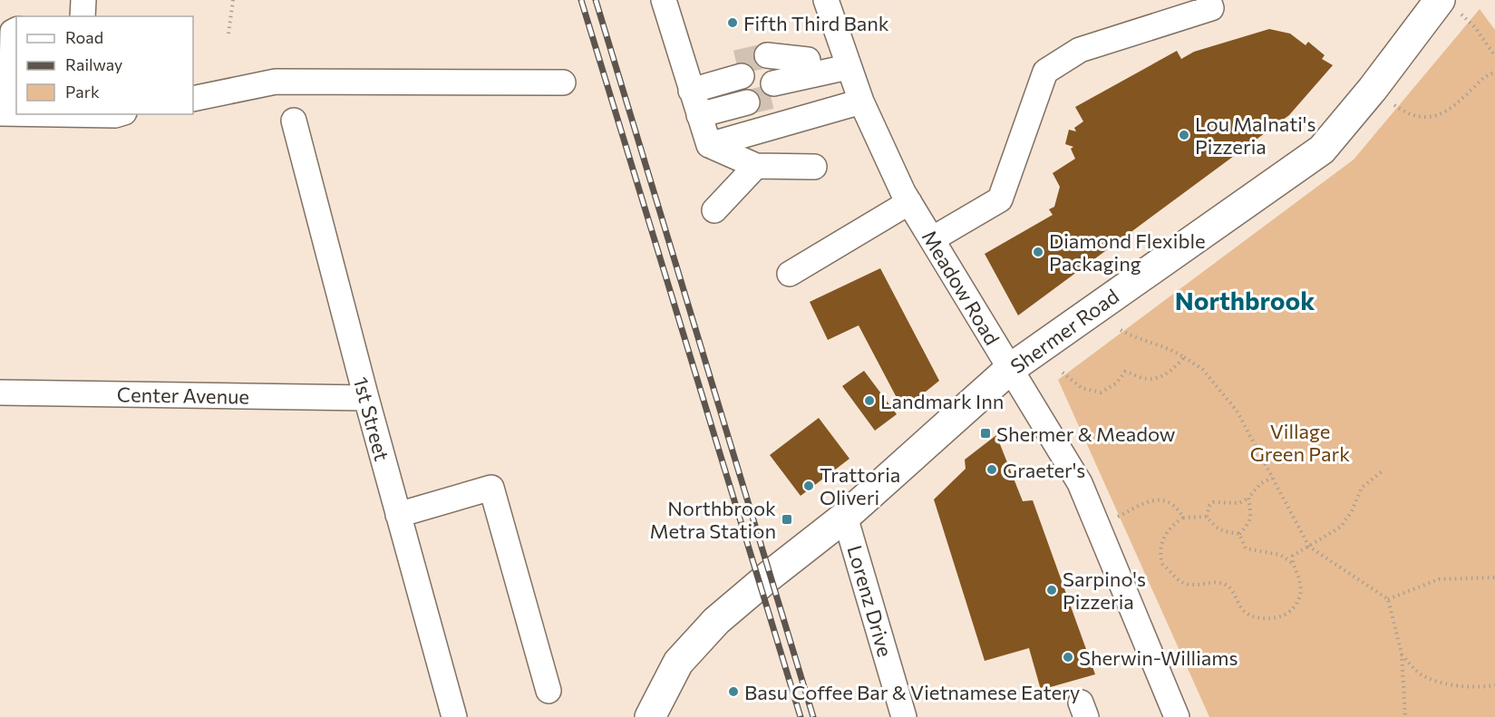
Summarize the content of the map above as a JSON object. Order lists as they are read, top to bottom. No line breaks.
{"streets":{"main road":["Shermer Road"],"street":["Meadow Road","Center Avenue","1st Street","Lorenz Drive"]},"crossings":[["Meadow Road","Shermer Road"],["Shermer Road","Lorenz Drive"],["Center Avenue","1st Street"]],"districts":["Northbrook"],"parks":["Village Green Park"],"places":{"other":["Fifth Third Bank","Lou Malnati's Pizzeria","Diamond Flexible Packaging","Landmark Inn","Graeter's","Trattoria Oliveri","Sarpino's Pizzeria","Sherwin-Williams","Basu Coffee Bar & Vietnamese Eatery"],"transit":["Shermer & Meadow","Northbrook Metra Station"]},"legend":["Road","Railway","Park"]}
